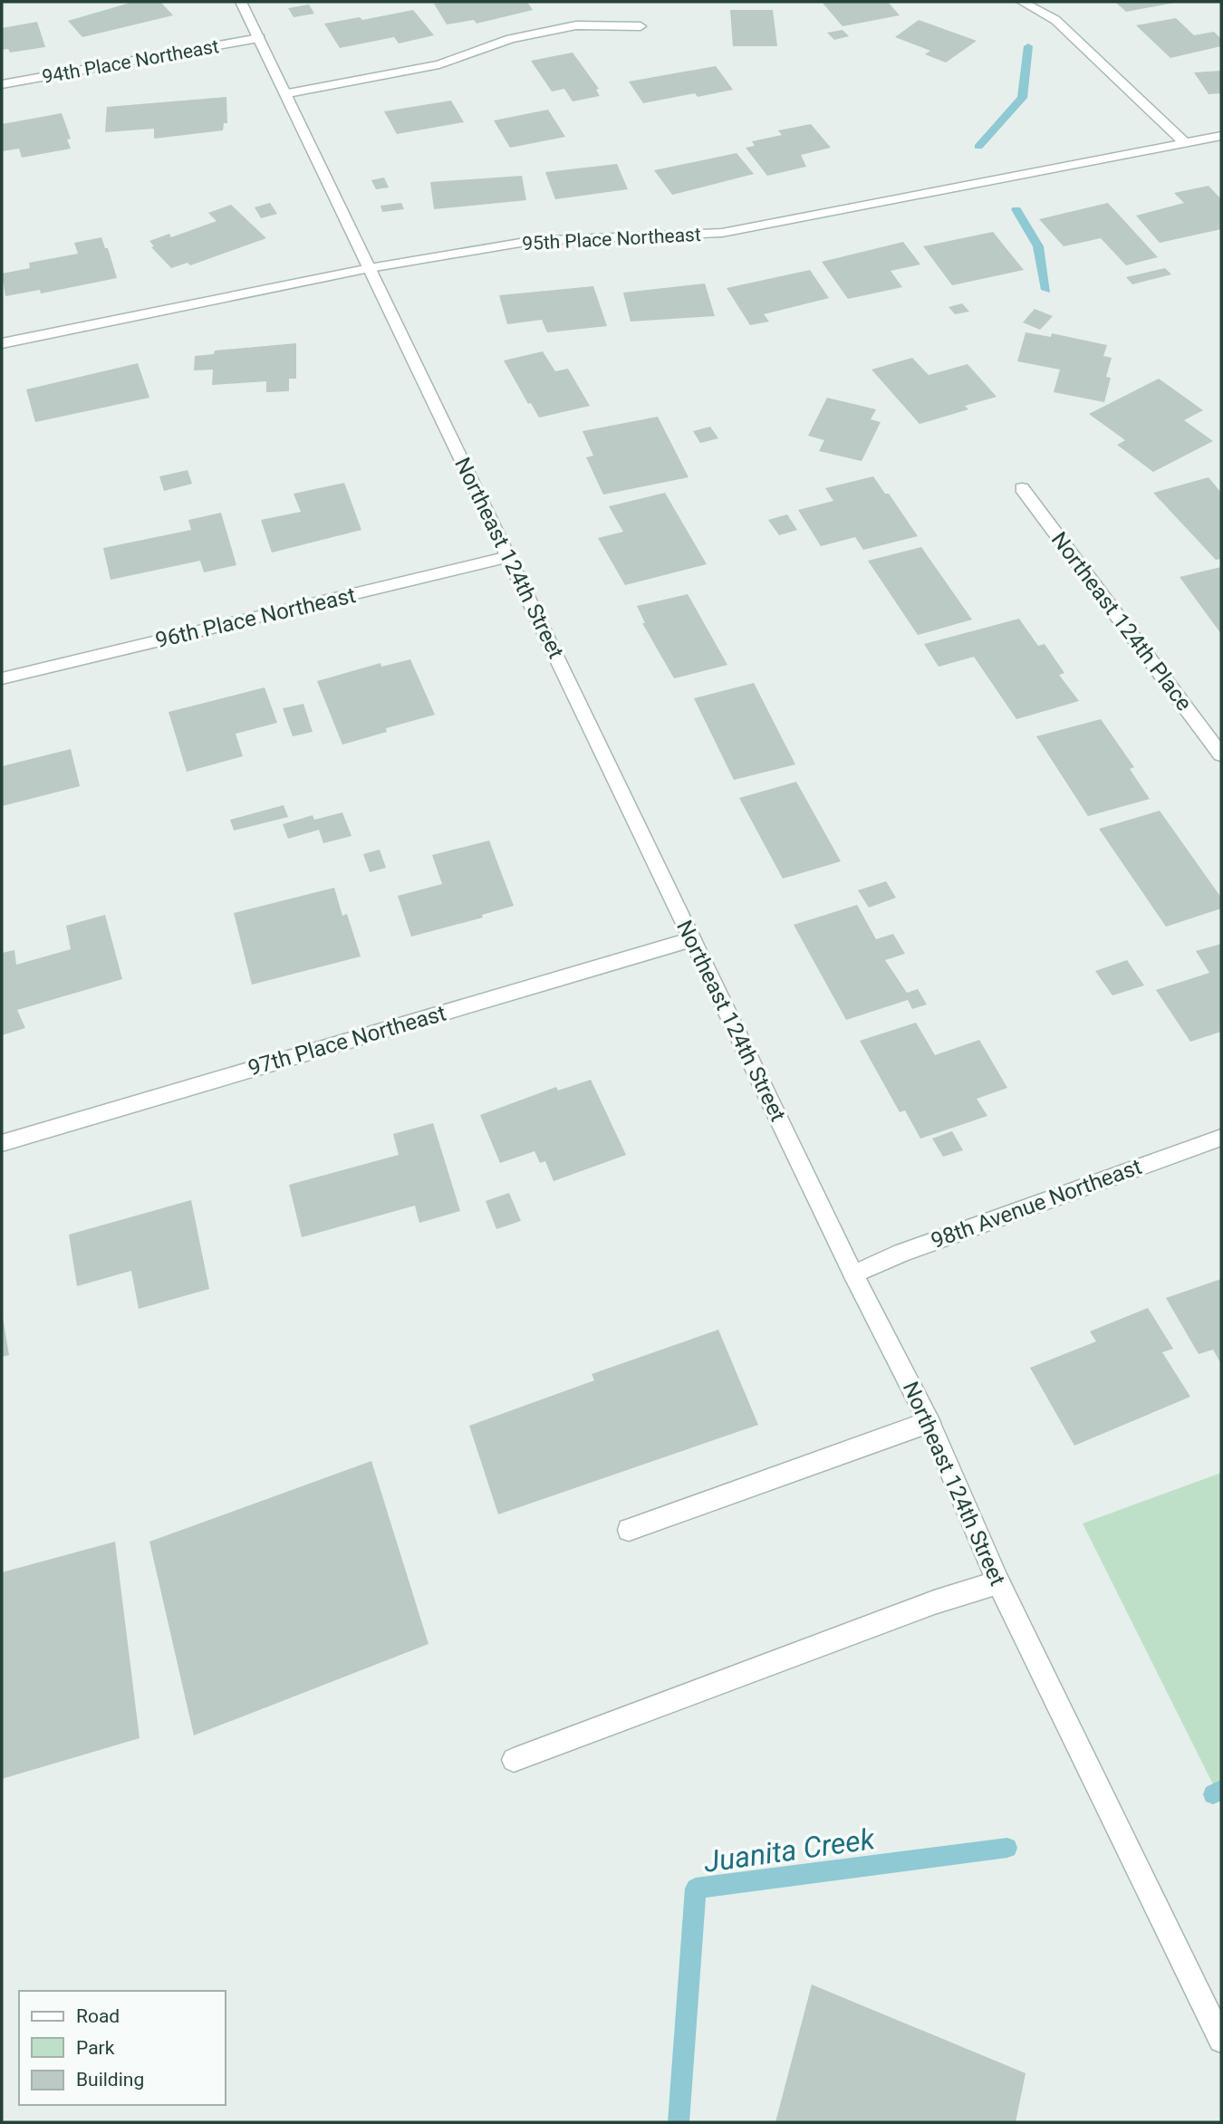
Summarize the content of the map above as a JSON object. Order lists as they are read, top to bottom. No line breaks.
{"streets":{"street":["94th Place Northeast","95th Place Northeast","Northeast 124th Street","96th Place Northeast","Northeast 124th Place","97th Place Northeast","98th Avenue Northeast"]},"crossings":[["94th Place Northeast","Northeast 124th Street"],["95th Place Northeast","Northeast 124th Street"],["Northeast 124th Street","96th Place Northeast"],["Northeast 124th Street","97th Place Northeast"],["Northeast 124th Street","98th Avenue Northeast"]],"water":["Juanita Creek"],"legend":["Road","Park","Building"]}
